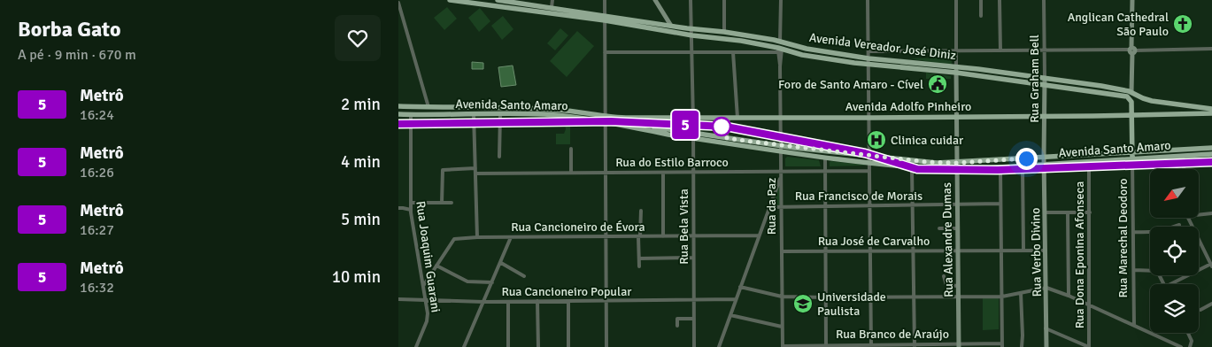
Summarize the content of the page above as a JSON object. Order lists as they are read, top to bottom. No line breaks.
{"streets":{"main road":["Avenida Vereador José Diniz","Avenida Santo Amaro","Avenida Adolfo Pinheiro","Rua Marechal Deodoro"],"street":["Rua Graham Bell","Rua do Estilo Barroco","Rua Francisco de Morais","Rua da Paz","Rua Cancioneiro de Évora","Rua Bela Vista","Rua Alexandre Dumas","Rua José de Carvalho","Rua Verbo Divino","Rua Dona Eponina Afonseca","Rua Joaquim Guarani","Rua Cancioneiro Popular","Rua Branco de Araújo"]},"crossings":[["Avenida Vereador José Diniz","Rua Graham Bell"],["Avenida Vereador José Diniz","Rua da Paz"],["Avenida Vereador José Diniz","Rua Bela Vista"],["Avenida Vereador José Diniz","Rua Marechal Deodoro"],["Avenida Vereador José Diniz","Rua Alexandre Dumas"],["Rua Graham Bell","Avenida Santo Amaro"],["Rua Graham Bell","Avenida Adolfo Pinheiro"],["Rua Graham Bell","Rua Verbo Divino"],["Avenida Santo Amaro","Avenida Adolfo Pinheiro"],["Avenida Santo Amaro","Rua da Paz"],["Avenida Santo Amaro","Rua Bela Vista"],["Avenida Santo Amaro","Rua Marechal Deodoro"],["Avenida Santo Amaro","Rua Alexandre Dumas"],["Avenida Santo Amaro","Rua Verbo Divino"],["Avenida Santo Amaro","Rua Dona Eponina Afonseca"],["Avenida Santo Amaro","Rua Joaquim Guarani"],["Avenida Adolfo Pinheiro","Rua da Paz"],["Avenida Adolfo Pinheiro","Rua Bela Vista"],["Avenida Adolfo Pinheiro","Rua Marechal Deodoro"],["Avenida Adolfo Pinheiro","Rua Alexandre Dumas"],["Rua do Estilo Barroco","Rua da Paz"],["Rua do Estilo Barroco","Rua Bela Vista"],["Rua Francisco de Morais","Rua da Paz"],["Rua Francisco de Morais","Rua Alexandre Dumas"],["Rua da Paz","Rua José de Carvalho"],["Rua da Paz","Rua Branco de Araújo"],["Rua Cancioneiro de Évora","Rua Bela Vista"],["Rua Cancioneiro de Évora","Rua Joaquim Guarani"],["Rua Bela Vista","Rua Cancioneiro Popular"],["Rua Alexandre Dumas","Rua José de Carvalho"],["Rua Alexandre Dumas","Rua Branco de Araújo"],["Rua José de Carvalho","Rua Verbo Divino"],["Rua Joaquim Guarani","Rua Cancioneiro Popular"]],"places":{"church":["Anglican Cathedral São Paulo"],"public building":["Foro de Santo Amaro - Cível"],"hospital":["Clinica cuidar"],"school or university":["Universidade Paulista"]},"lines":["metro line 5"],"north":"bottom left","page":{"heading":["Borba Gato","A pé · 9 min · 670 m"],"on_map":"5","list":[{"mark":"5","name":"Metrô","note":"16:24","value":"2 min"},{"mark":"5","name":"Metrô","note":"16:26","value":"4 min"},{"mark":"5","name":"Metrô","note":"16:27","value":"5 min"},{"mark":"5","name":"Metrô","note":"16:32","value":"10 min"}]}}
